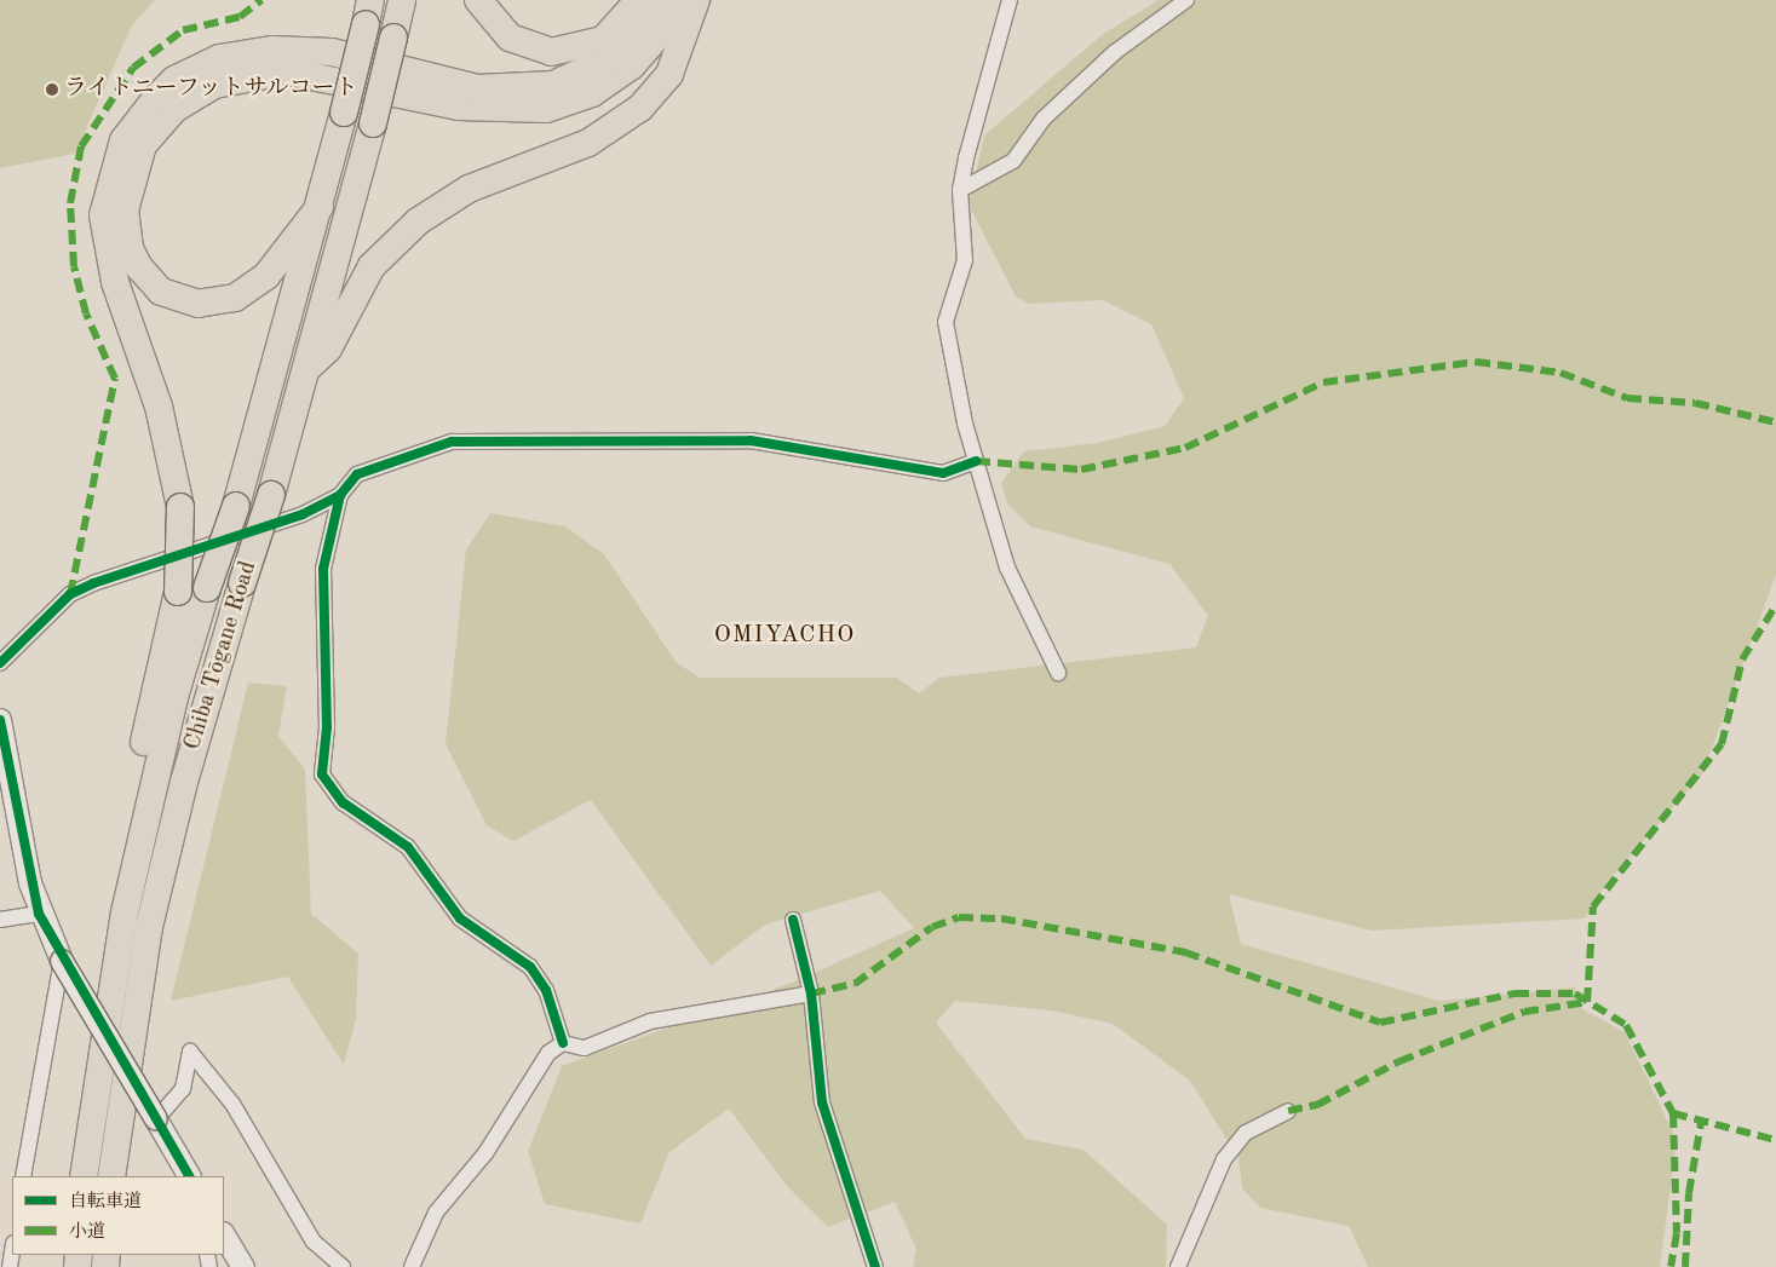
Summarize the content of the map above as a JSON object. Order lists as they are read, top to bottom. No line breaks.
{"streets":{"highway":["Chiba Tōgane Road"]},"districts":["OMIYACHO"],"places":["ライトニーフットサルコート"],"legend":["自転車道","小道"]}
